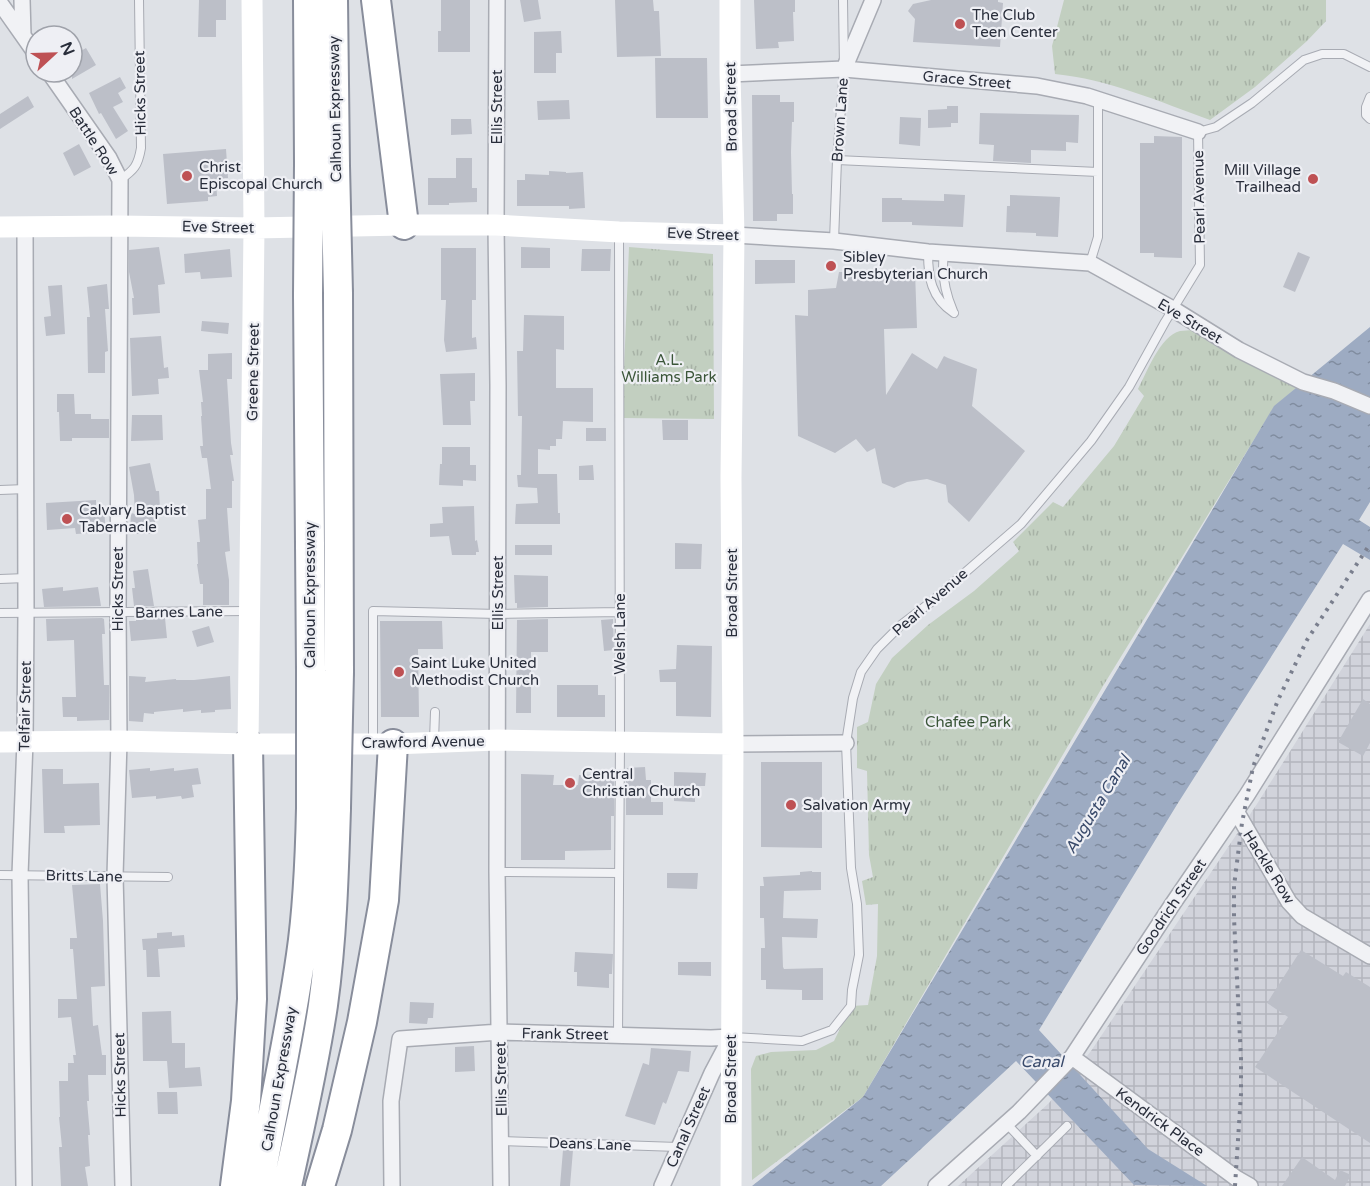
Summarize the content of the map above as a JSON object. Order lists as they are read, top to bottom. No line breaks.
{"streets":{"highway":["Calhoun Expressway"],"street":["Grace Street","Hicks Street","Ellis Street","Broad Street","Battle Row","Eve Street","Greene Street","Telfair Street","Crawford Avenue","Hackle Row","Goodrich Street","Frank Street","Kendrick Place","Canal Street"],"lane":["Brown Lane","Pearl Avenue","Barnes Lane","Welsh Lane","Britts Lane","Deans Lane"]},"crossings":[["Grace Street","Broad Street"],["Grace Street","Brown Lane"],["Grace Street","Pearl Avenue"],["Hicks Street","Battle Row"],["Hicks Street","Eve Street"],["Hicks Street","Barnes Lane"],["Hicks Street","Crawford Avenue"],["Hicks Street","Britts Lane"],["Ellis Street","Eve Street"],["Ellis Street","Crawford Avenue"],["Ellis Street","Frank Street"],["Ellis Street","Deans Lane"],["Broad Street","Pearl Avenue"],["Broad Street","Eve Street"],["Broad Street","Crawford Avenue"],["Broad Street","Frank Street"],["Broad Street","Canal Street"],["Brown Lane","Eve Street"],["Pearl Avenue","Eve Street"],["Pearl Avenue","Crawford Avenue"],["Pearl Avenue","Frank Street"],["Pearl Avenue","Canal Street"],["Eve Street","Greene Street"],["Eve Street","Welsh Lane"],["Eve Street","Telfair Street"],["Greene Street","Barnes Lane"],["Greene Street","Crawford Avenue"],["Barnes Lane","Telfair Street"],["Welsh Lane","Crawford Avenue"],["Welsh Lane","Frank Street"],["Telfair Street","Crawford Avenue"],["Telfair Street","Britts Lane"],["Hackle Row","Goodrich Street"],["Goodrich Street","Kendrick Place"],["Frank Street","Canal Street"],["Canal Street","Deans Lane"]],"water":["Augusta Canal","Canal"],"parks":["A.L. Williams Park","Chafee Park"],"places":["The Club Teen Center","Christ Episcopal Church","Mill Village Trailhead","Sibley Presbyterian Church","Calvary Baptist Tabernacle","Saint Luke United Methodist Church","Central Christian Church","Salvation Army"],"north":"right"}
